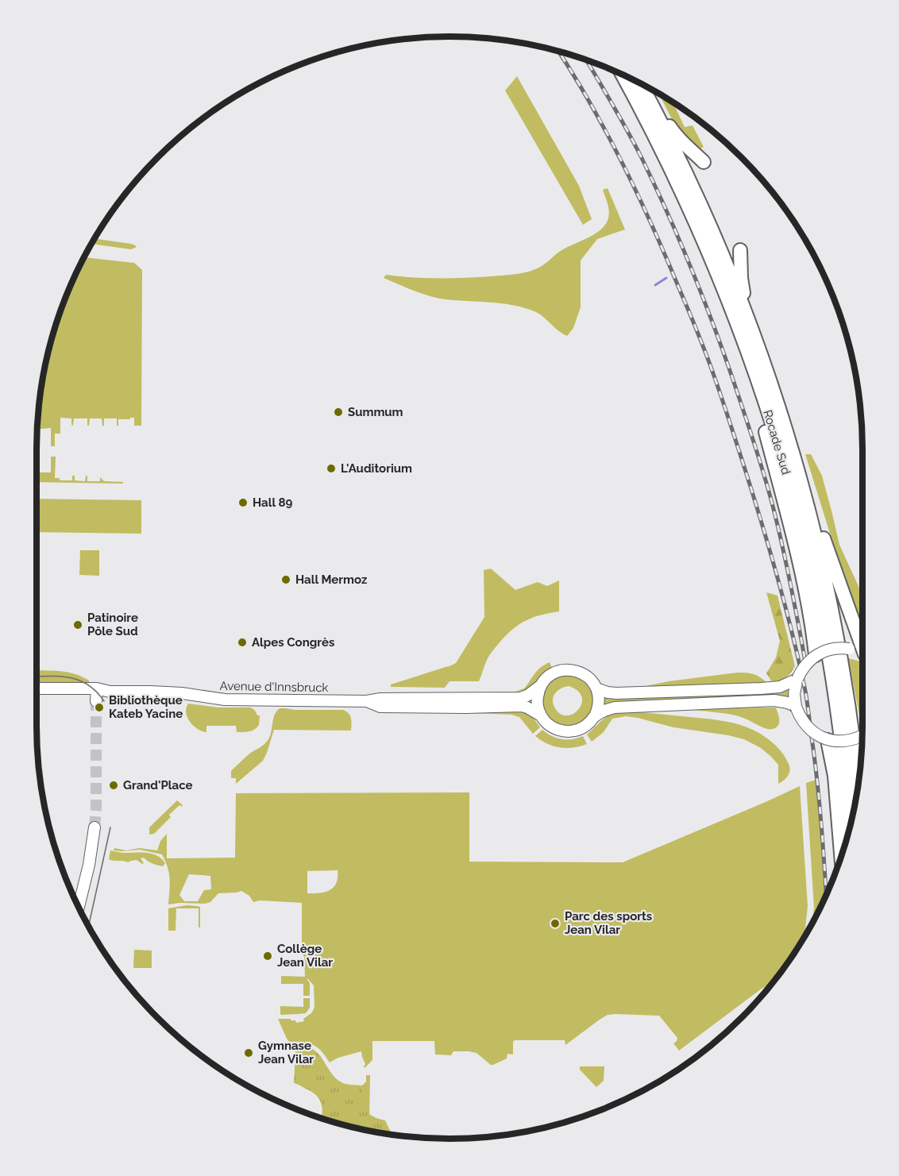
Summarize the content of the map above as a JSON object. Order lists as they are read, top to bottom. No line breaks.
{"streets":{"highway":["Rocade Sud"],"main road":["Avenue d'Innsbruck"]},"places":["Summum","L'Auditorium","Hall 89","Hall Mermoz","Patinoire Pôle Sud","Alpes Congrès","Bibliothèque Kateb Yacine","Grand'Place","Parc des sports Jean Vilar","Collège Jean Vilar","Gymnase Jean Vilar"]}
